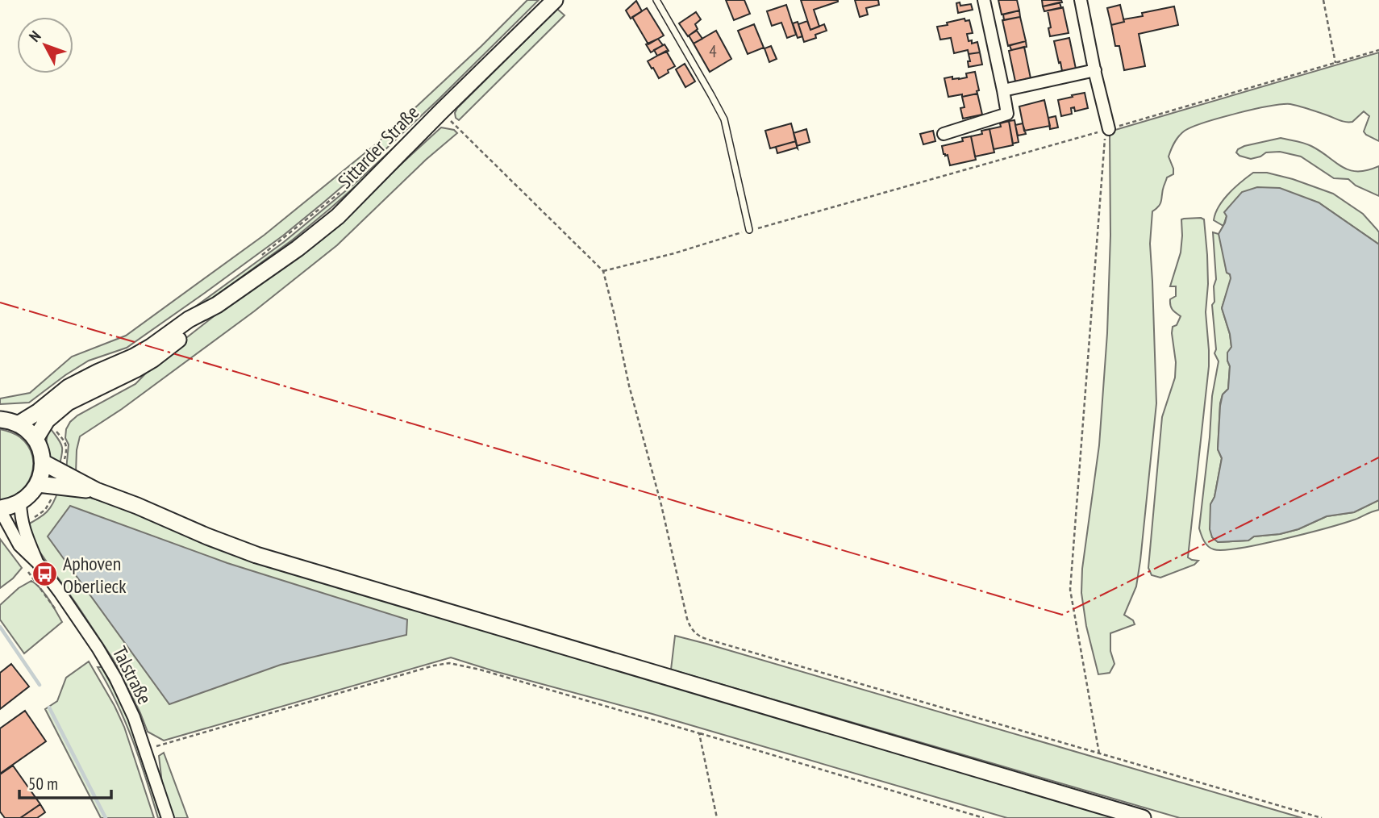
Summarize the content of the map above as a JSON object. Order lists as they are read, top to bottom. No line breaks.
{"streets":{"main road":["Sittarder Straße"],"street":["Talstraße"]},"places":{"bus stop":["Aphoven Oberlieck"]},"house_numbers":["4"],"scale_bar":"50 m","north":"top left"}
